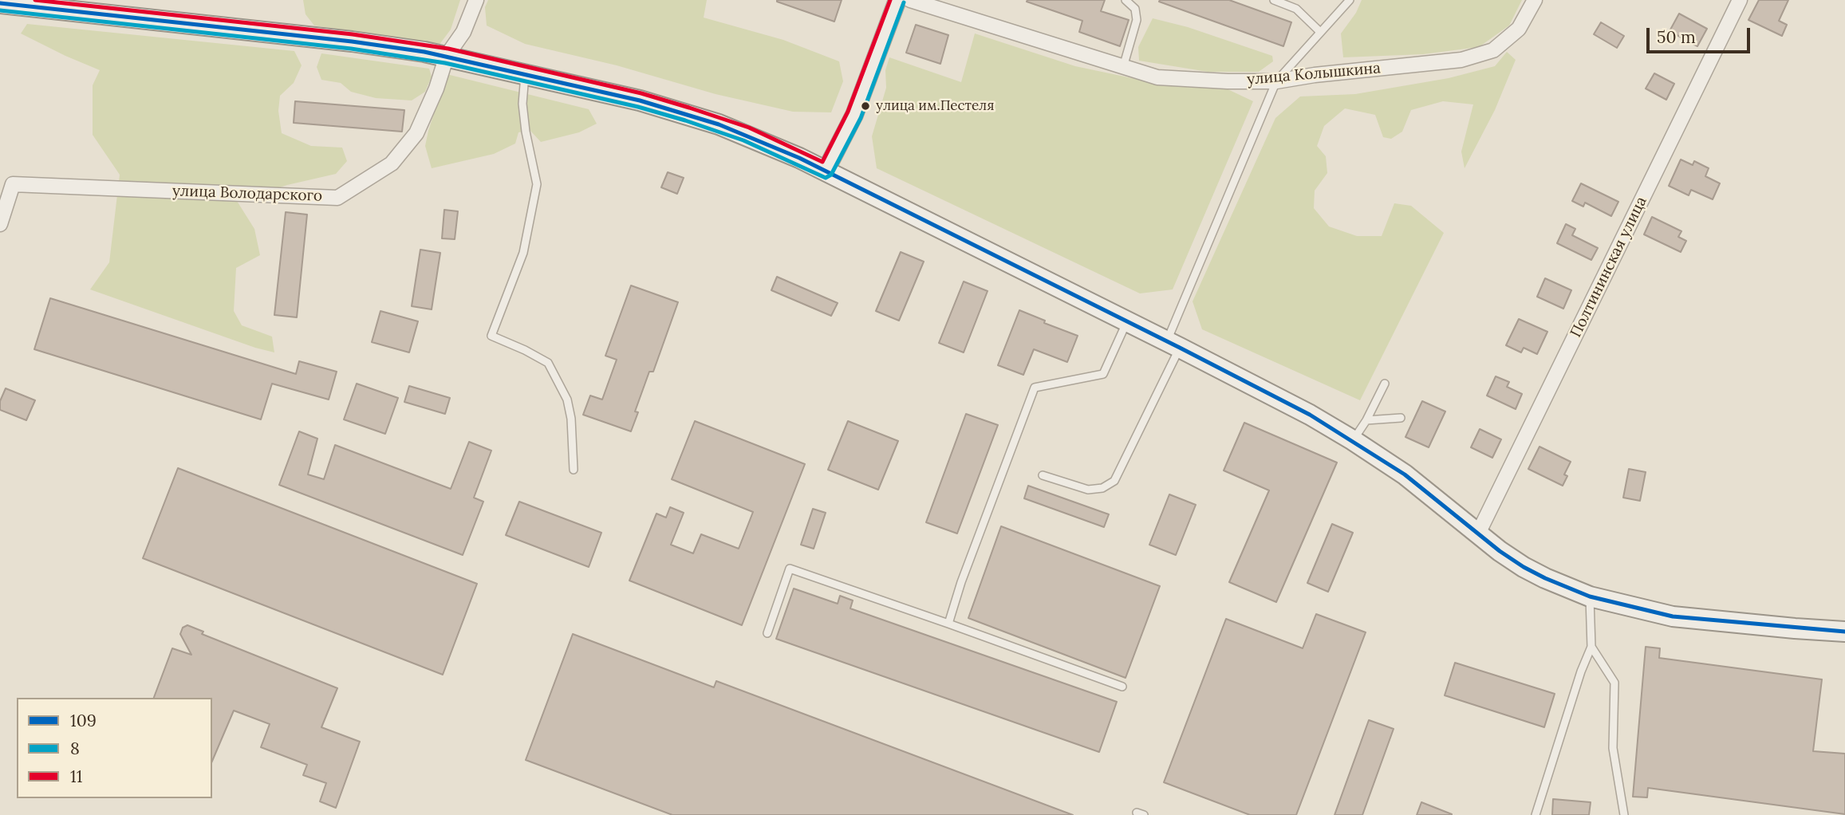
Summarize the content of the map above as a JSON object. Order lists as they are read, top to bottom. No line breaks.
{"streets":{"street":["улица Колышкина","улица Володарского","Полтининская улица"]},"places":["улица им.Пестеля"],"lines":["transit line 11","transit line 8","transit line 109"],"legend":["109","8","11"],"scale_bar":"50 m"}
